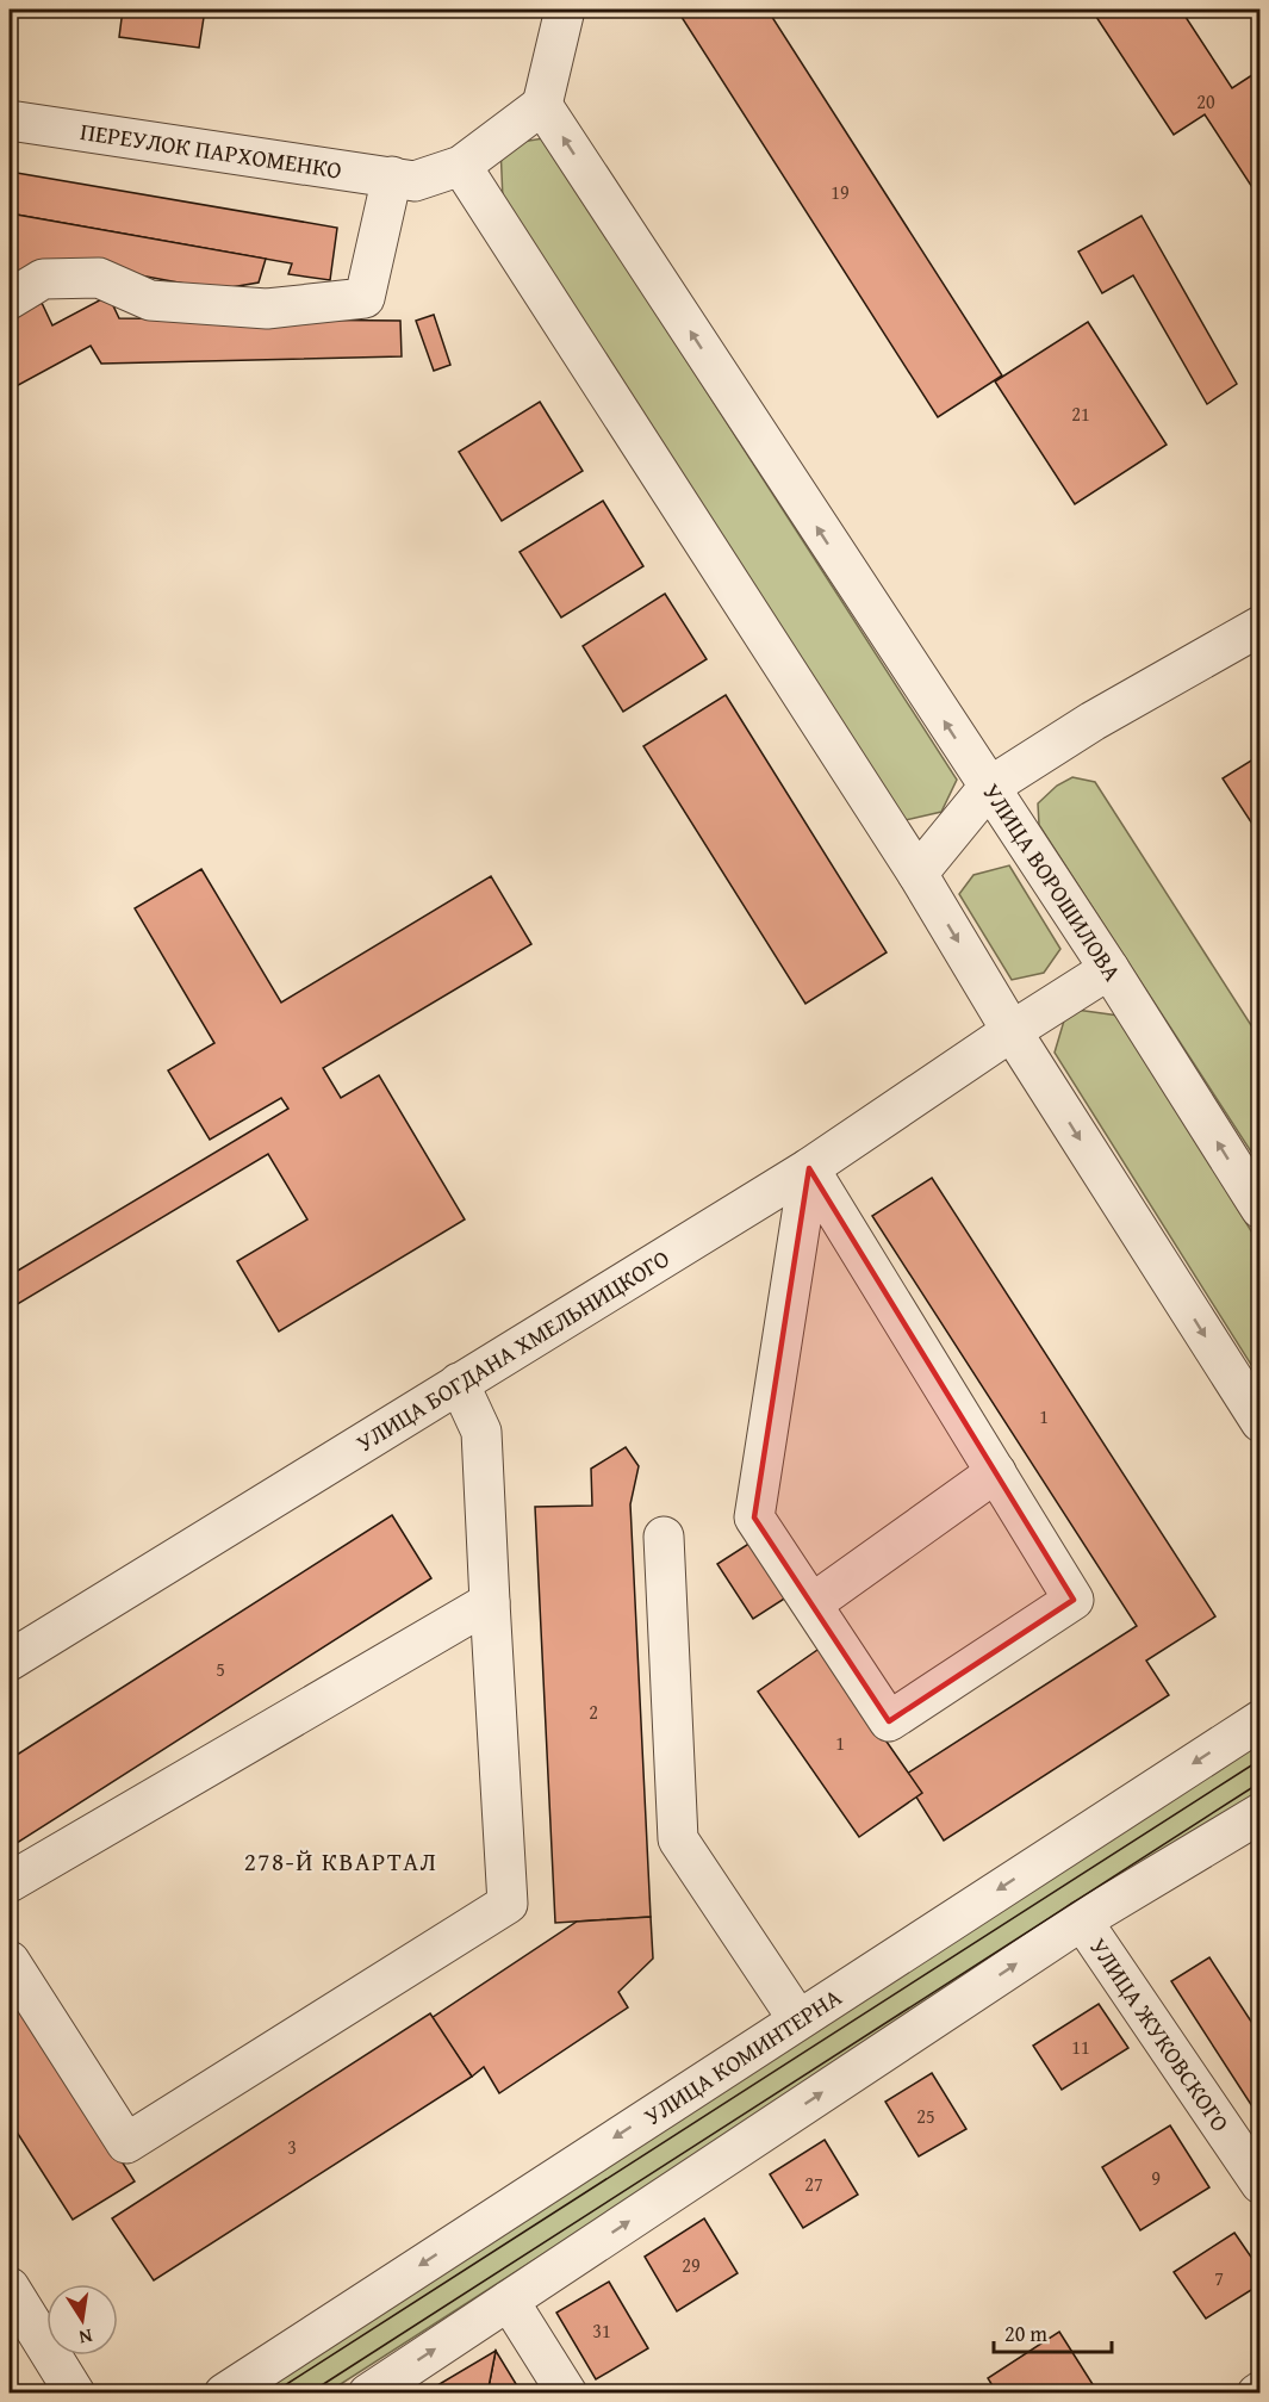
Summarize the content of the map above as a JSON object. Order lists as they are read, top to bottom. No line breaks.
{"streets":{"street":["ПЕРЕУЛОК ПАРХОМЕНКО","УЛИЦА ВОРОШИЛОВА","УЛИЦА БОГДАНА ХМЕЛЬНИЦКОГО","УЛИЦА ЖУКОВСКОГО","УЛИЦА КОМИНТЕРНА"]},"crossings":[["УЛИЦА ВОРОШИЛОВА","УЛИЦА БОГДАНА ХМЕЛЬНИЦКОГО"]],"districts":["278-Й КВАРТАЛ"],"house_numbers":["20","19","21","1","5","2","1","11","25","3","9","27","29","7","31"],"scale_bar":"20 m","north":"bottom"}
